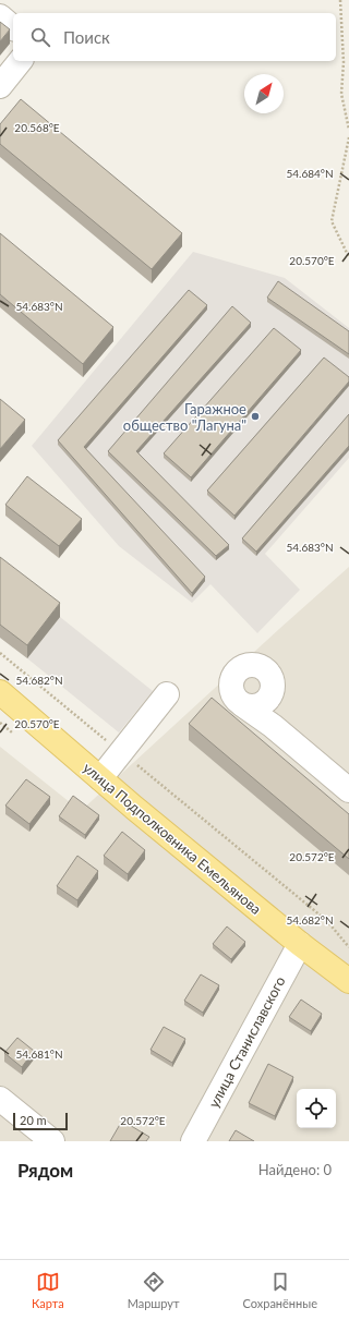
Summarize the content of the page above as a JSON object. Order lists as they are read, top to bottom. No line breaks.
{"streets":{"main road":["улица Подполковника Емельянова"],"street":["улица Станиславского"]},"crossings":[["улица Подполковника Емельянова","улица Станиславского"]],"places":["Гаражное общество \"Лагуна\""],"scale_bar":"20 m","north":"top right","page":{"search":"Поиск","scale":"20 m","heading":["Рядом","Найдено: 0"],"nav":["Карта","Маршрут","Сохранённые"]},"coordinates":["20.568°E","54.684°N","20.570°E","54.683°N","54.682°N","20.572°E","54.681°N"]}
